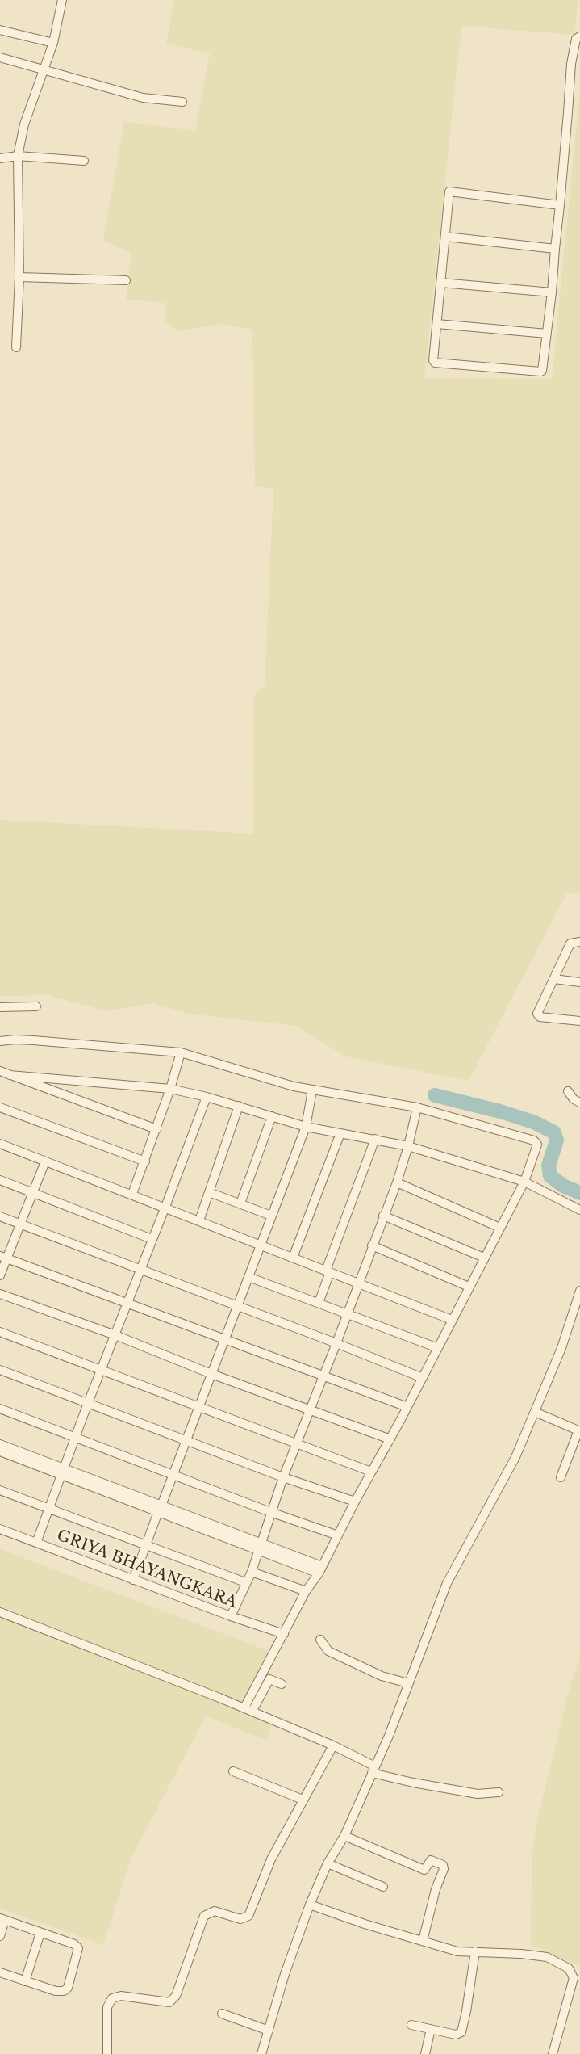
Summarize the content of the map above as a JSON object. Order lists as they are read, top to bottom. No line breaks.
{"streets":{"street":["GRIYA BHAYANGKARA"]}}
